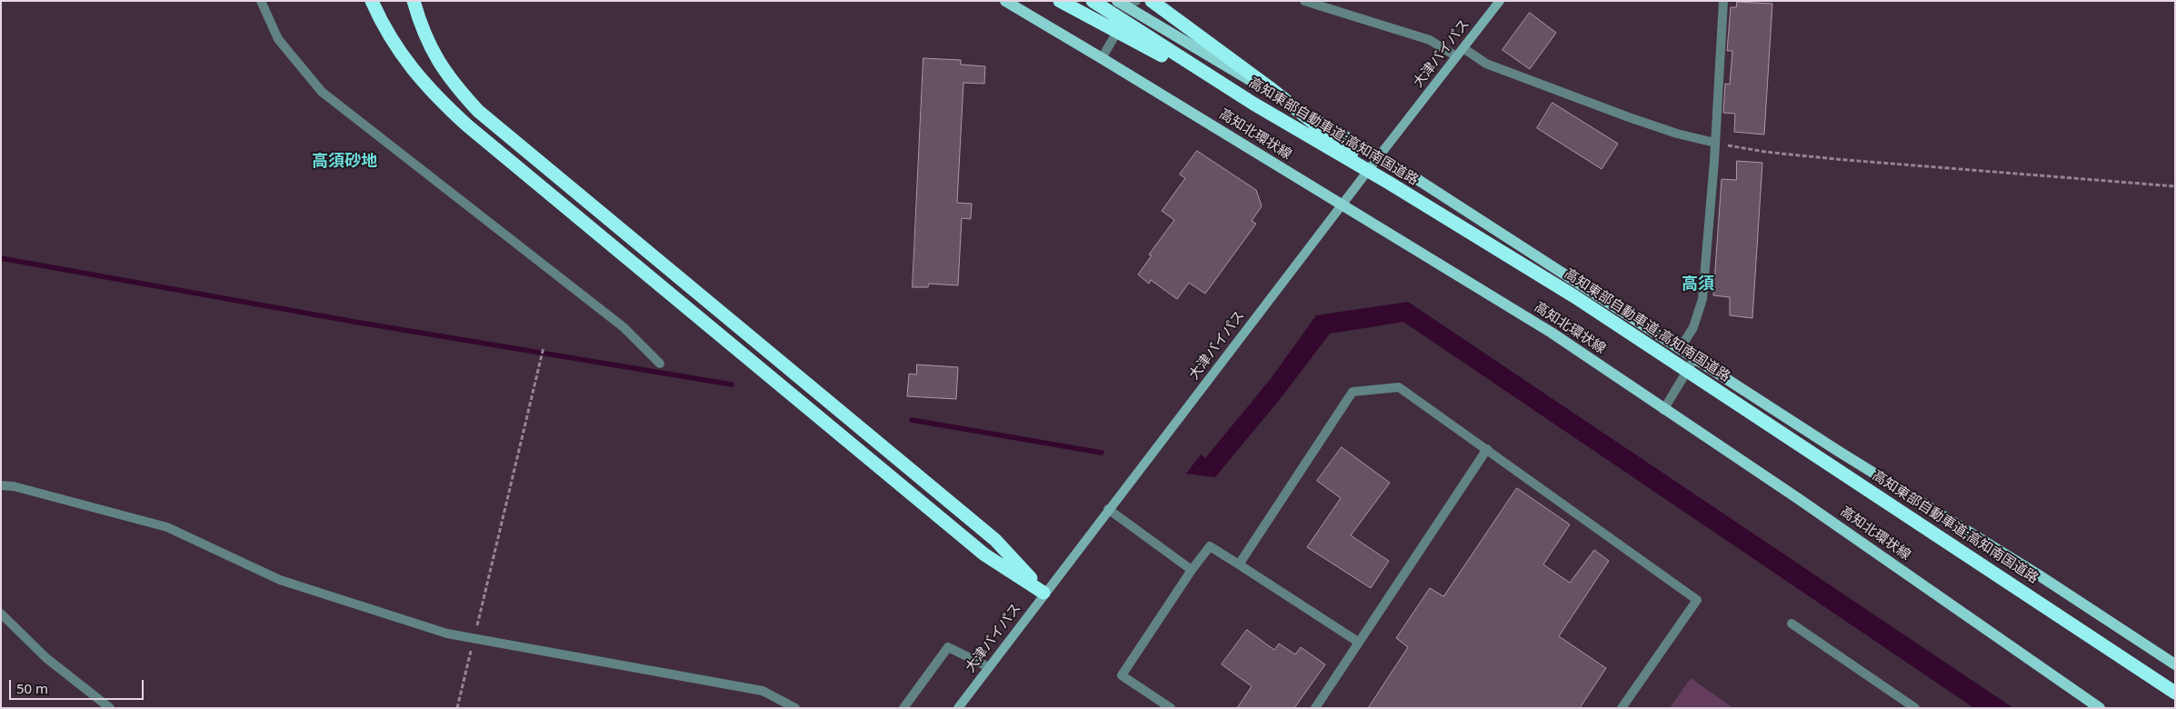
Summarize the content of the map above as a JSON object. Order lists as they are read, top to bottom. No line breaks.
{"streets":{"highway":["高知東部自動車道;高知南国道路"],"main road":["大津バイパス","高知北環状線"]},"crossings":[["大津バイパス","高知北環状線"]],"districts":["高須砂地","高須"],"scale_bar":"50 m"}
